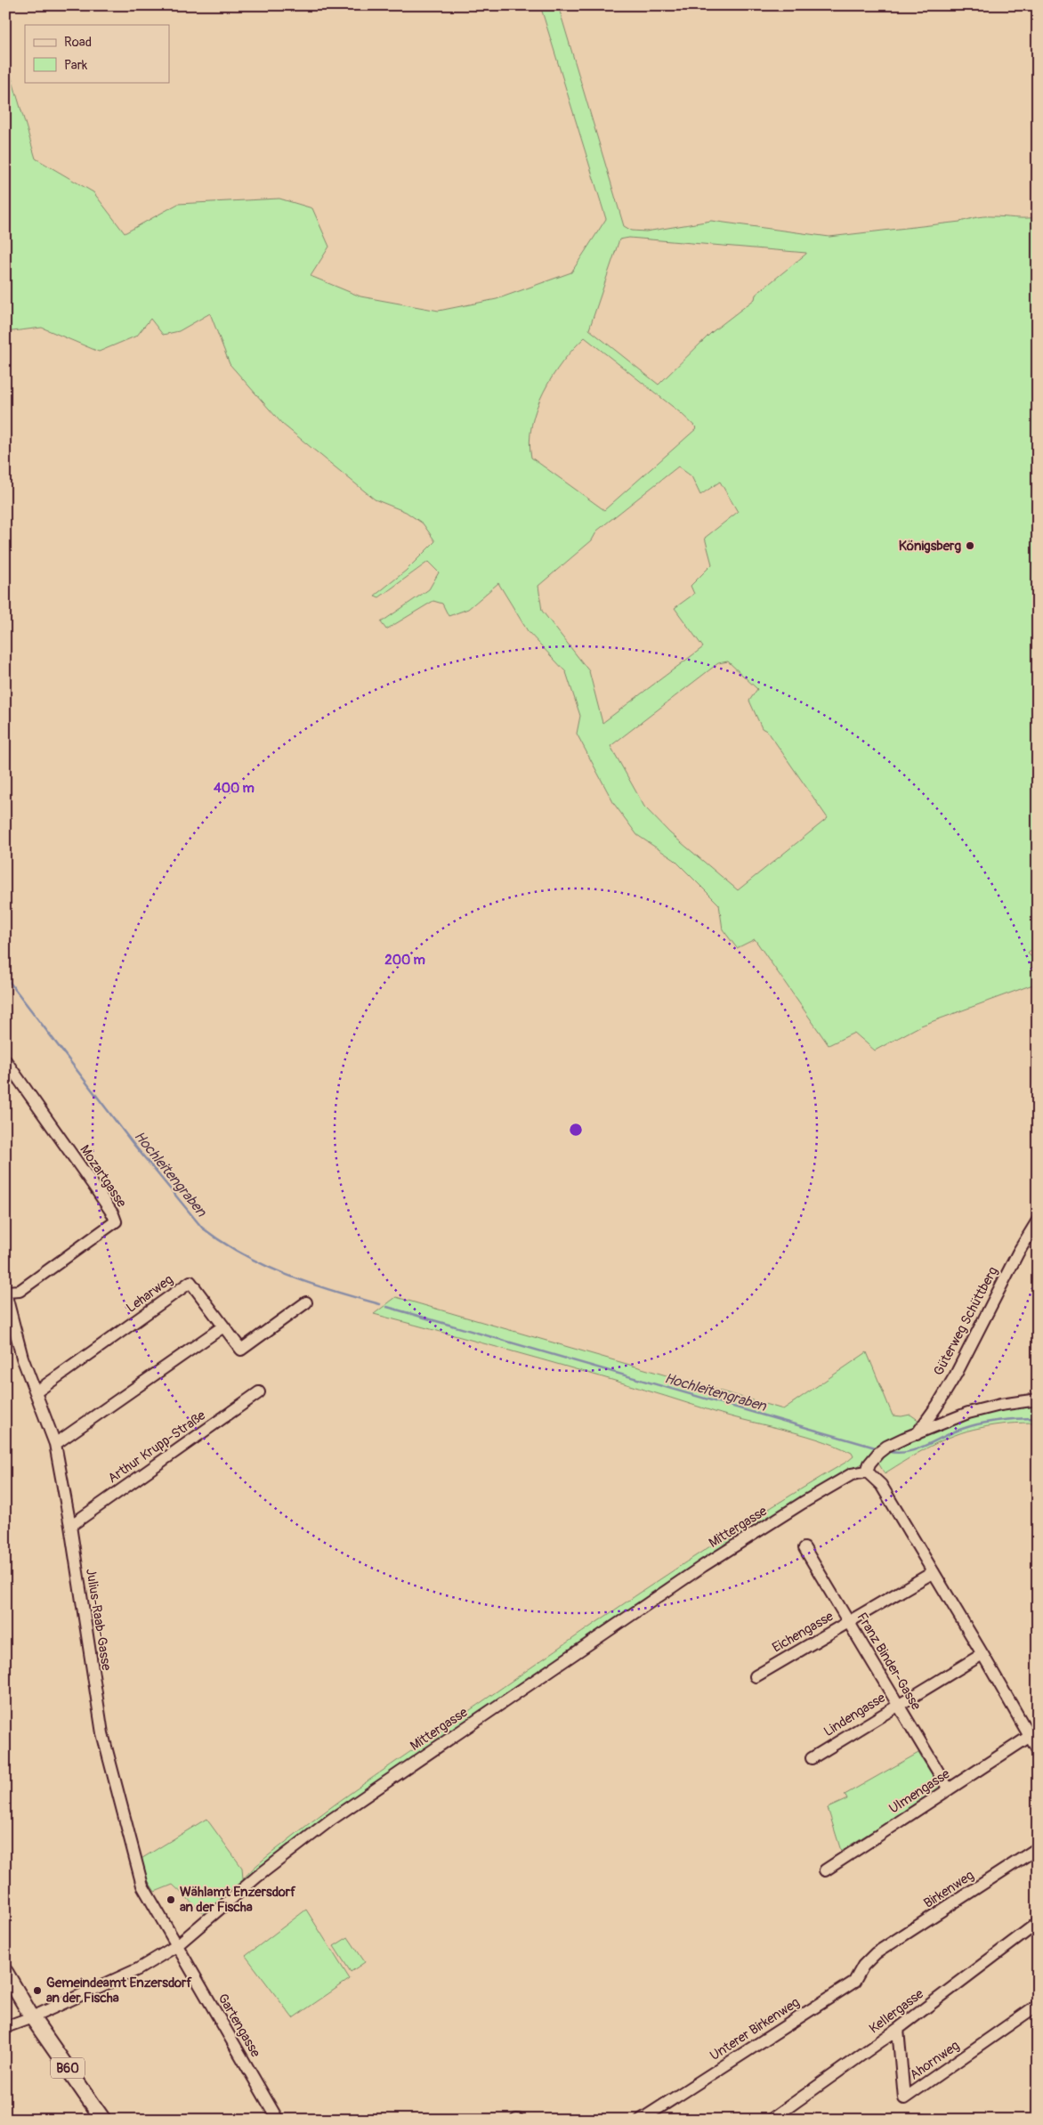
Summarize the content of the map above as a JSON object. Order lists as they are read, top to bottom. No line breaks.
{"streets":{"main road":["B60"],"street":["Mozartgasse","Leharweg","Güterweg Schüttberg","Arthur Krupp-Straße","Mittergasse","Julius-Raab-Gasse","Eichengasse","Franz Binder-Gasse","Lindengasse","Ulmengasse","Birkenweg","Kellergasse","Gartengasse","Unterer Birkenweg","Ahornweg"]},"crossings":[["Mozartgasse","Julius-Raab-Gasse"],["Leharweg","Julius-Raab-Gasse"],["Arthur Krupp-Straße","Julius-Raab-Gasse"],["Mittergasse","Julius-Raab-Gasse"],["Mittergasse","Gartengasse"],["Mittergasse","B60"],["Julius-Raab-Gasse","Gartengasse"],["Eichengasse","Franz Binder-Gasse"],["Franz Binder-Gasse","Lindengasse"],["Franz Binder-Gasse","Ulmengasse"],["Birkenweg","Unterer Birkenweg"],["Kellergasse","Ahornweg"]],"water":["Hochleitengraben"],"places":["Königsberg","Wählamt Enzersdorf an der Fischa","Gemeindeamt Enzersdorf an der Fischa"],"legend":["Road","Park"],"rings":["400 m","200 m"]}
